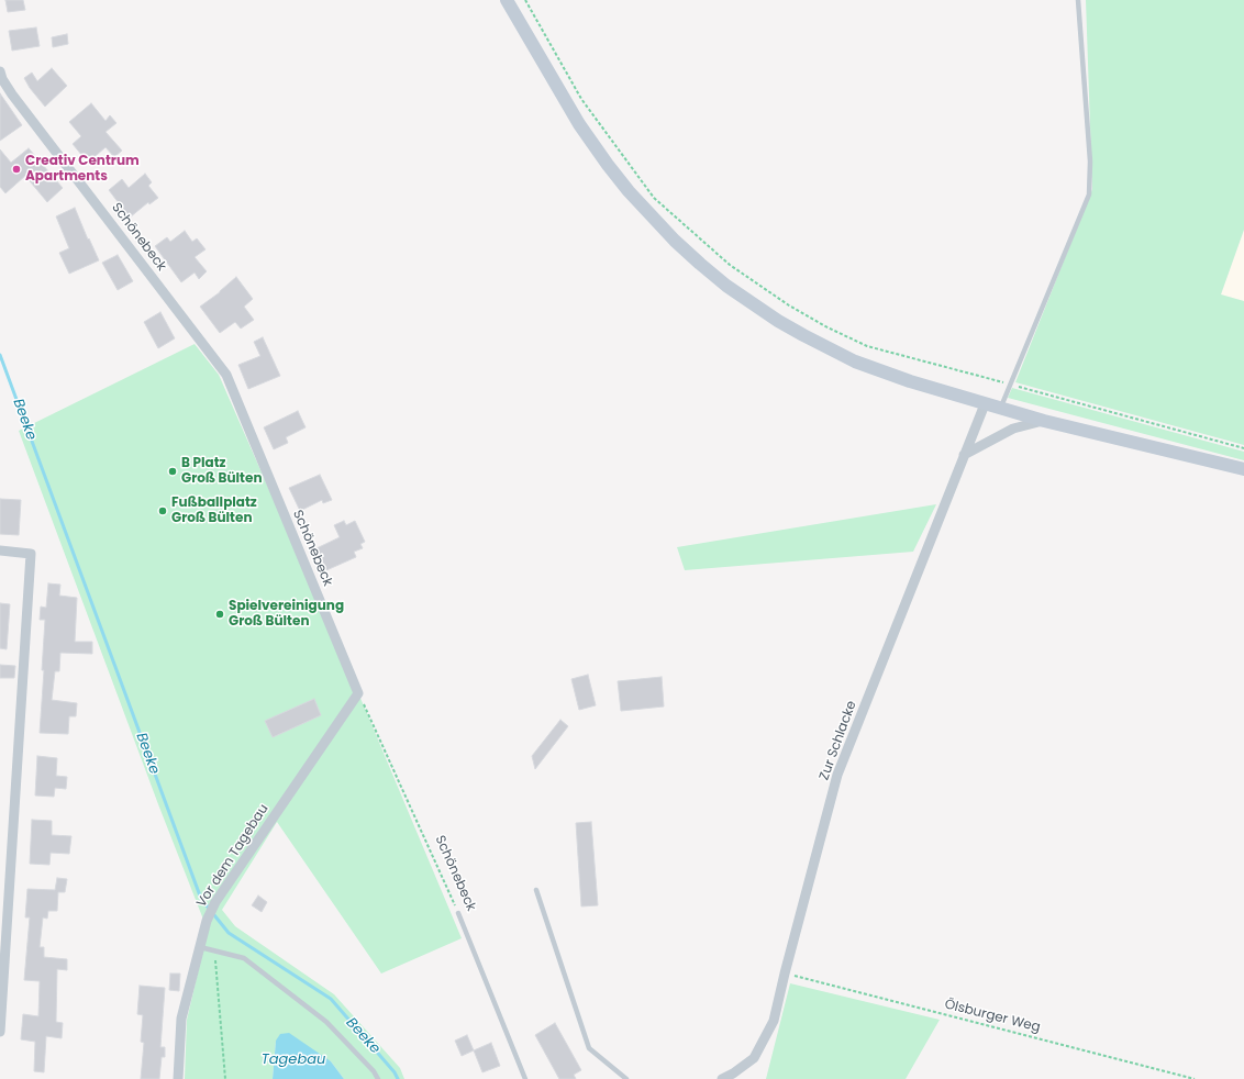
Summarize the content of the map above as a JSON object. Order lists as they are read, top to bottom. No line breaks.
{"streets":{"street":["Schönebeck","Zur Schlacke","Vor dem Tagebau"],"path":["Ölsburger Weg"]},"crossings":[["Schönebeck","Vor dem Tagebau"],["Zur Schlacke","Ölsburger Weg"]],"water":["Beeke","Tagebau"],"places":["Creativ Centrum Apartments","B Platz Groß Bülten","Fußballplatz Groß Bülten","Spielvereinigung Groß Bülten"]}
